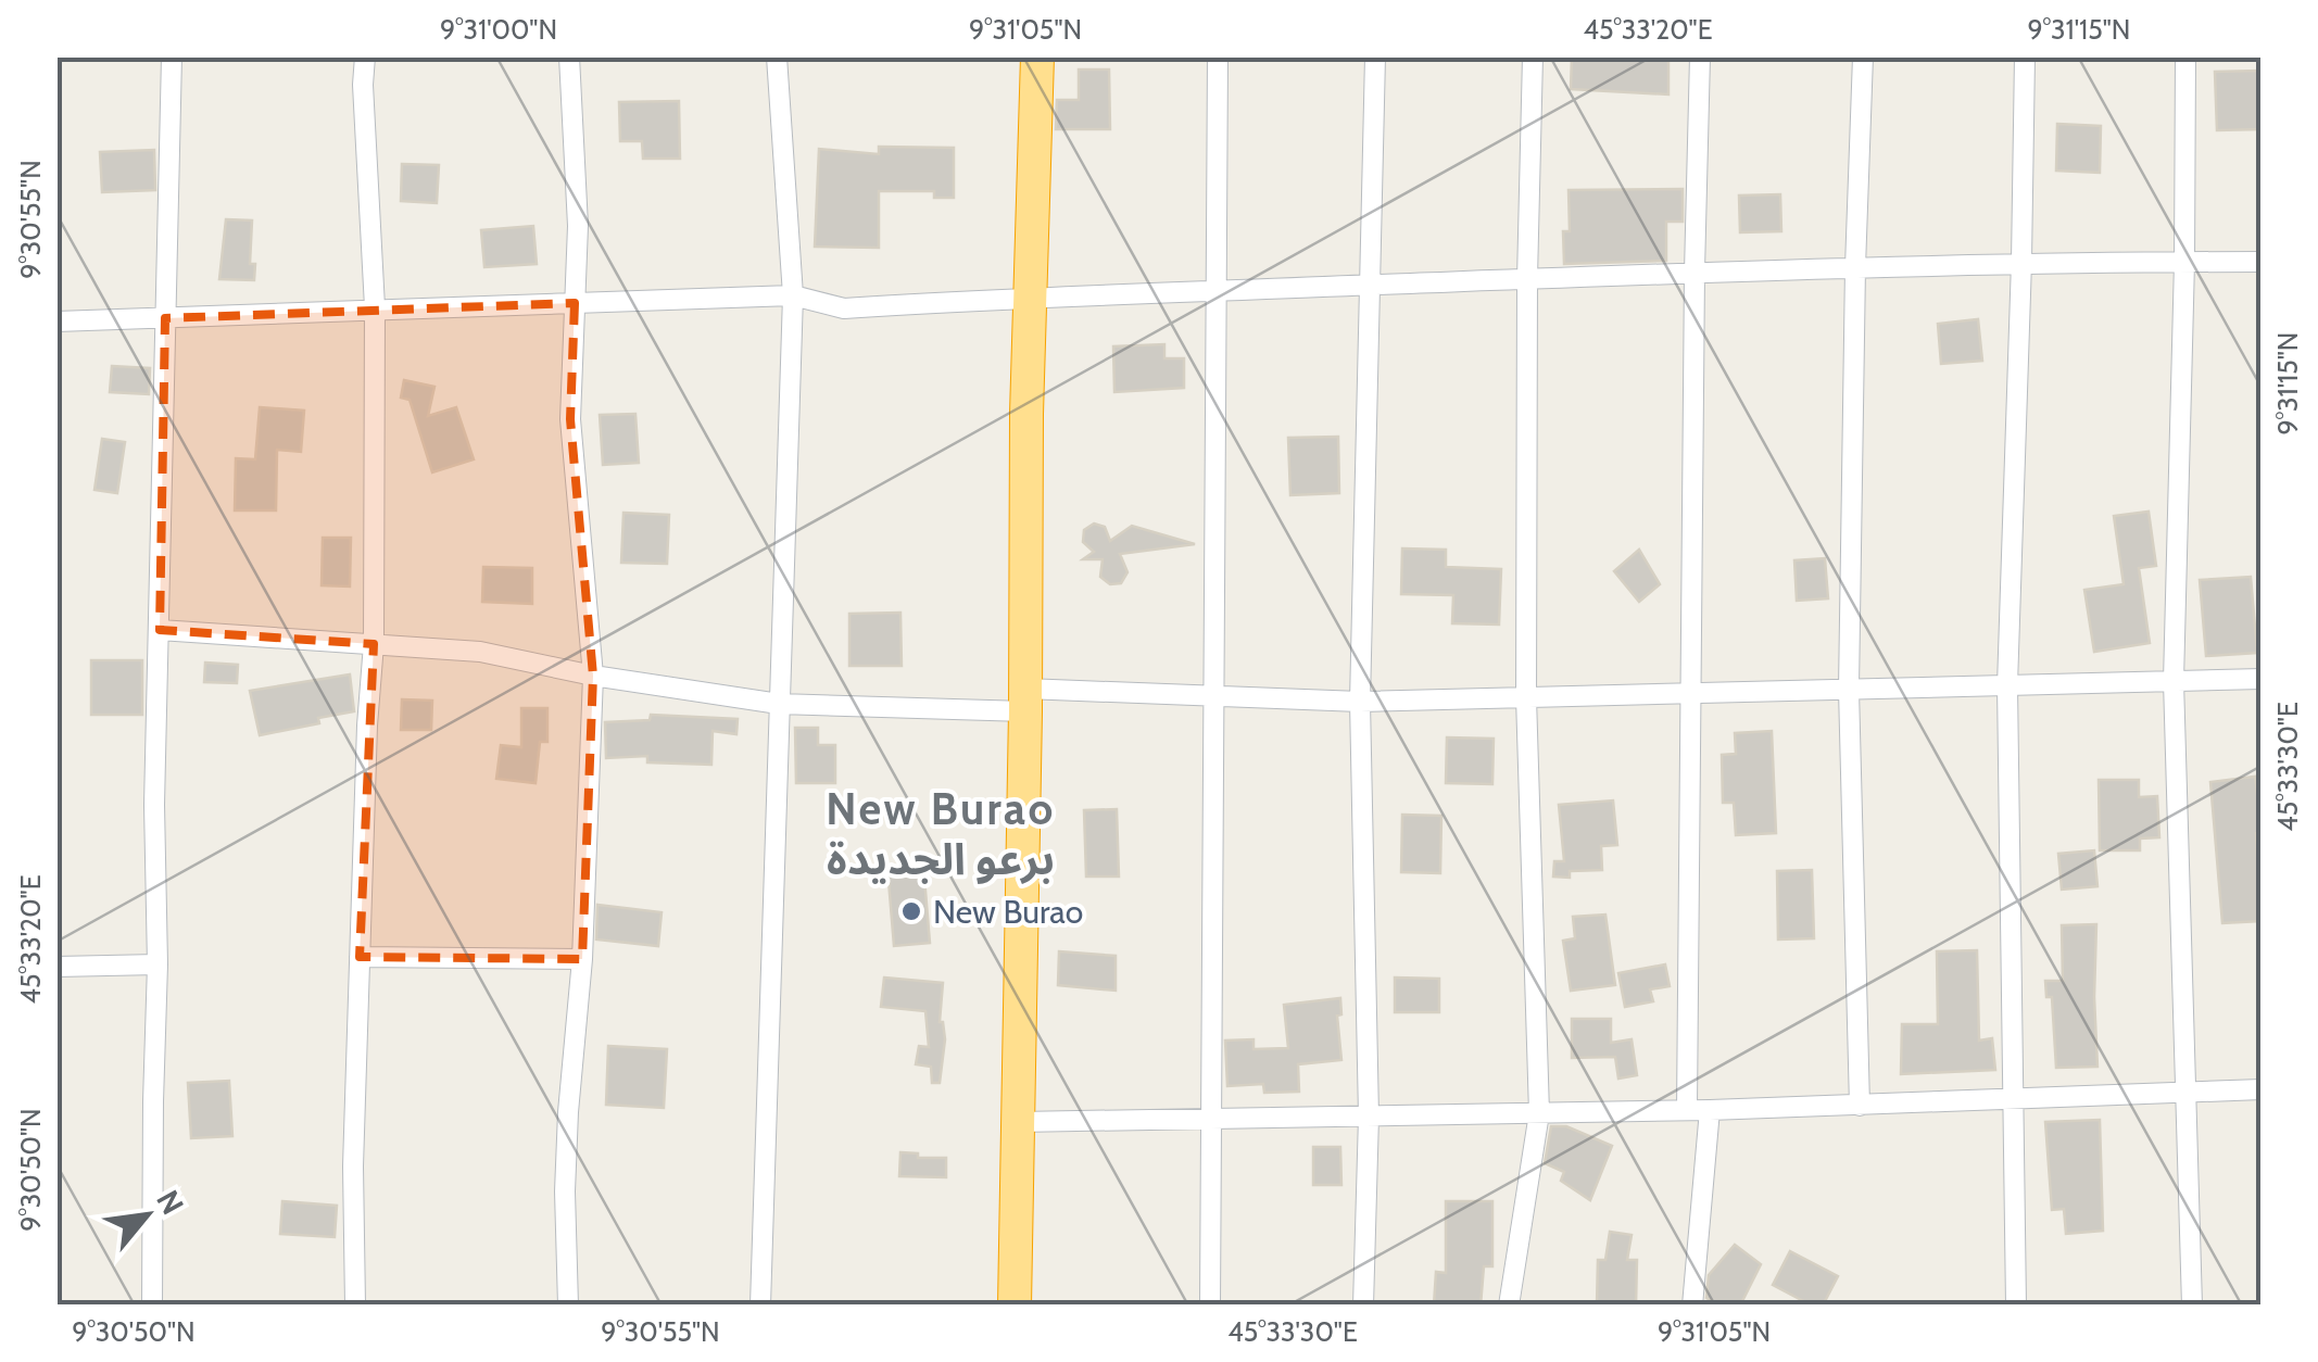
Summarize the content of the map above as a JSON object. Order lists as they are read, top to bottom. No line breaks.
{"districts":["New Burao برعو الجديدة"],"places":["New Burao"],"north":"top right","coordinates":["9°31'00\"N","9°31'05\"N","45°33'20\"E","9°31'15\"N","9°30'55\"N","45°33'30\"E","9°30'50\"N"]}
